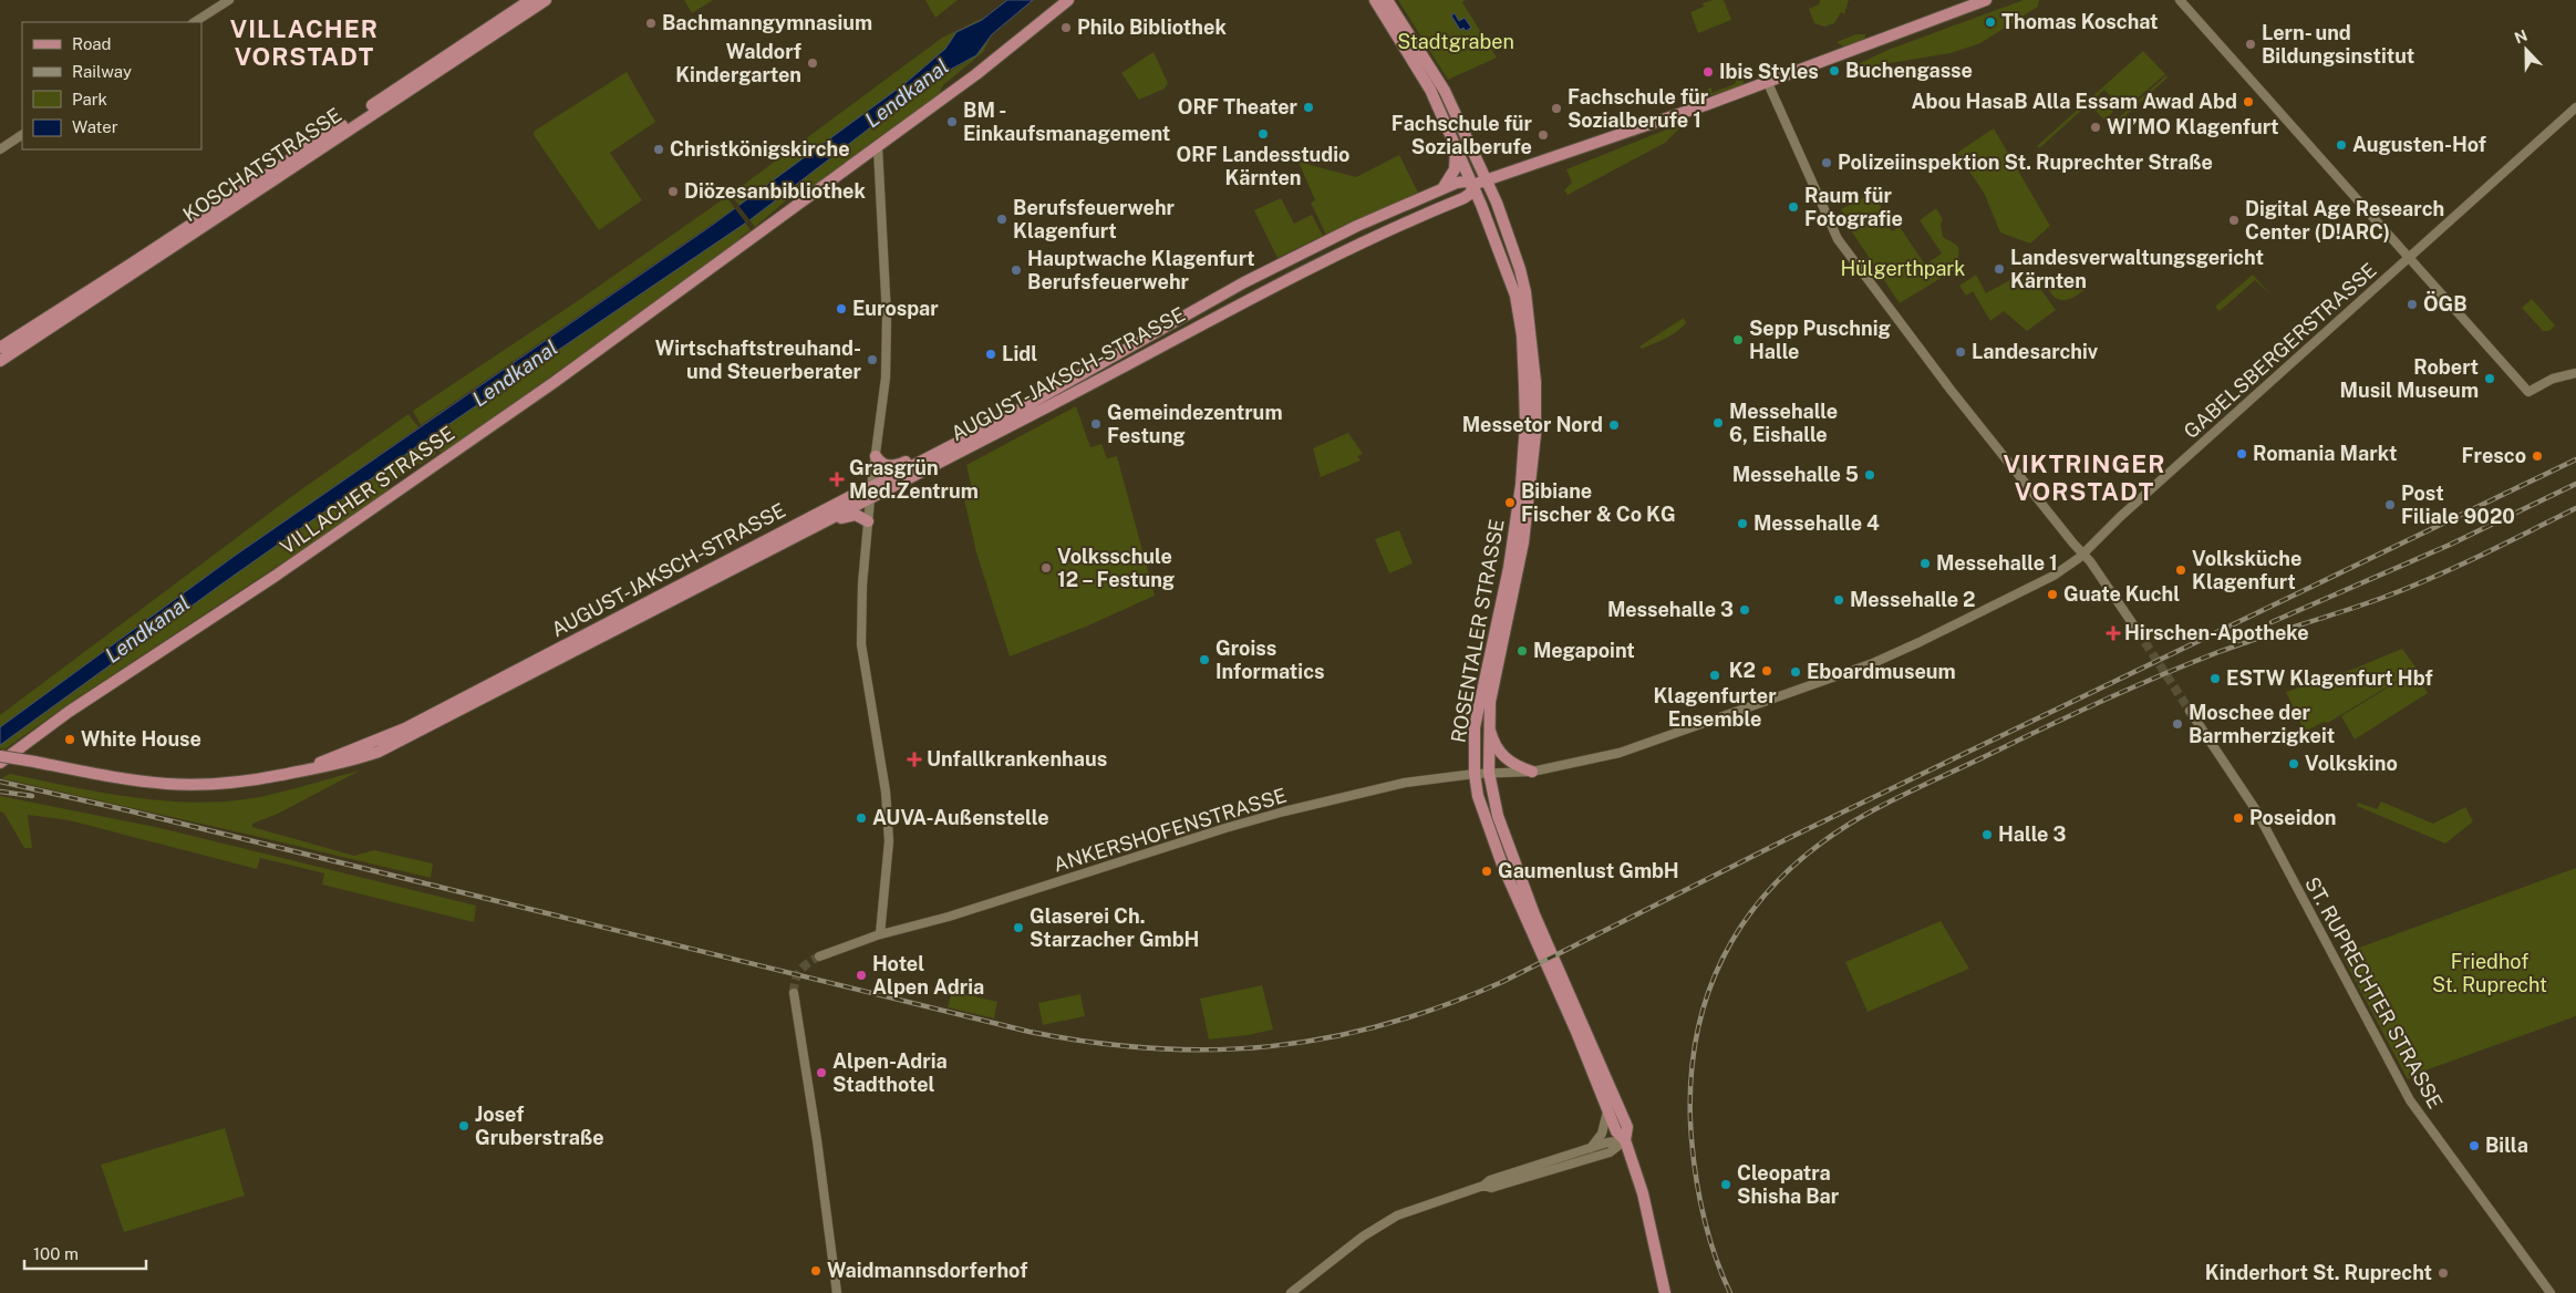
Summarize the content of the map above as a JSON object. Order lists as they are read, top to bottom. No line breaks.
{"streets":{"main road":["KOSCHATSTRASSE","AUGUST-JAKSCH-STRASSE","VILLACHER STRASSE","ROSENTALER STRASSE"],"street":["GABELSBERGERSTRASSE","ANKERSHOFENSTRASSE","ST. RUPRECHTER STRASSE"]},"crossings":[["GABELSBERGERSTRASSE","ANKERSHOFENSTRASSE"],["AUGUST-JAKSCH-STRASSE","ROSENTALER STRASSE"],["ROSENTALER STRASSE","ANKERSHOFENSTRASSE"]],"districts":["VILLACHER VORSTADT","VIKTRINGER VORSTADT"],"water":["Lendkanal"],"parks":["Stadtgraben","Hülgerthpark","Friedhof St. Ruprecht"],"places":{"other":["Thomas Koschat","Bachmanngymnasium","Philo Bibliothek","Lern- und Bildungsinstitut","Waldorf Kindergarten","Buchengasse","Ibis Styles","Abou HasaB Alla Essam Awad Abd","ORF Theater","Fachschule für Sozialberufe 1","BM - Einkaufsmanagement","WI’MO Klagenfurt","ORF Landesstudio Kärnten","Fachschule für Sozialberufe","Augusten-Hof","Christkönigskirche","Polizeiinspektion St. Ruprechter Straße","Diözesanbibliothek","Raum für Fotografie","Berufsfeuerwehr Klagenfurt","Digital Age Research Center (D!ARC)","Landesverwaltungsgericht Kärnten","Hauptwache Klagenfurt Berufsfeuerwehr","ÖGB","Eurospar","Sepp Puschnig Halle","Landesarchiv","Lidl","Wirtschaftstreuhand- und Steuerberater","Robert Musil Museum","Messehalle 6, Eishalle","Gemeindezentrum Festung","Messetor Nord","Romania Markt","Fresco","Messehalle 5","Bibiane Fischer & Co KG","Post Filiale 9020","Messehalle 4","Messehalle 1","Volksschule 12 – Festung","Volksküche Klagenfurt","Guate Kuchl","Messehalle 2","Messehalle 3","Megapoint","Groiss Informatics","K2","Eboardmuseum","Klagenfurter Ensemble","ESTW Klagenfurt Hbf","Moschee der Barmherzigkeit","White House","Volkskino","AUVA-Außenstelle","Poseidon","Halle 3","Gaumenlust GmbH","Glaserei Ch. Starzacher GmbH","Hotel Alpen Adria","Alpen-Adria Stadthotel","Josef Gruberstraße","Billa","Cleopatra Shisha Bar","Waidmannsdorferhof","Kinderhort St. Ruprecht"],"health":["Grasgrün Med.Zentrum","Hirschen-Apotheke","Unfallkrankenhaus"]},"legend":["Road","Railway","Park","Water"],"scale_bar":"100 m","north":"top"}
